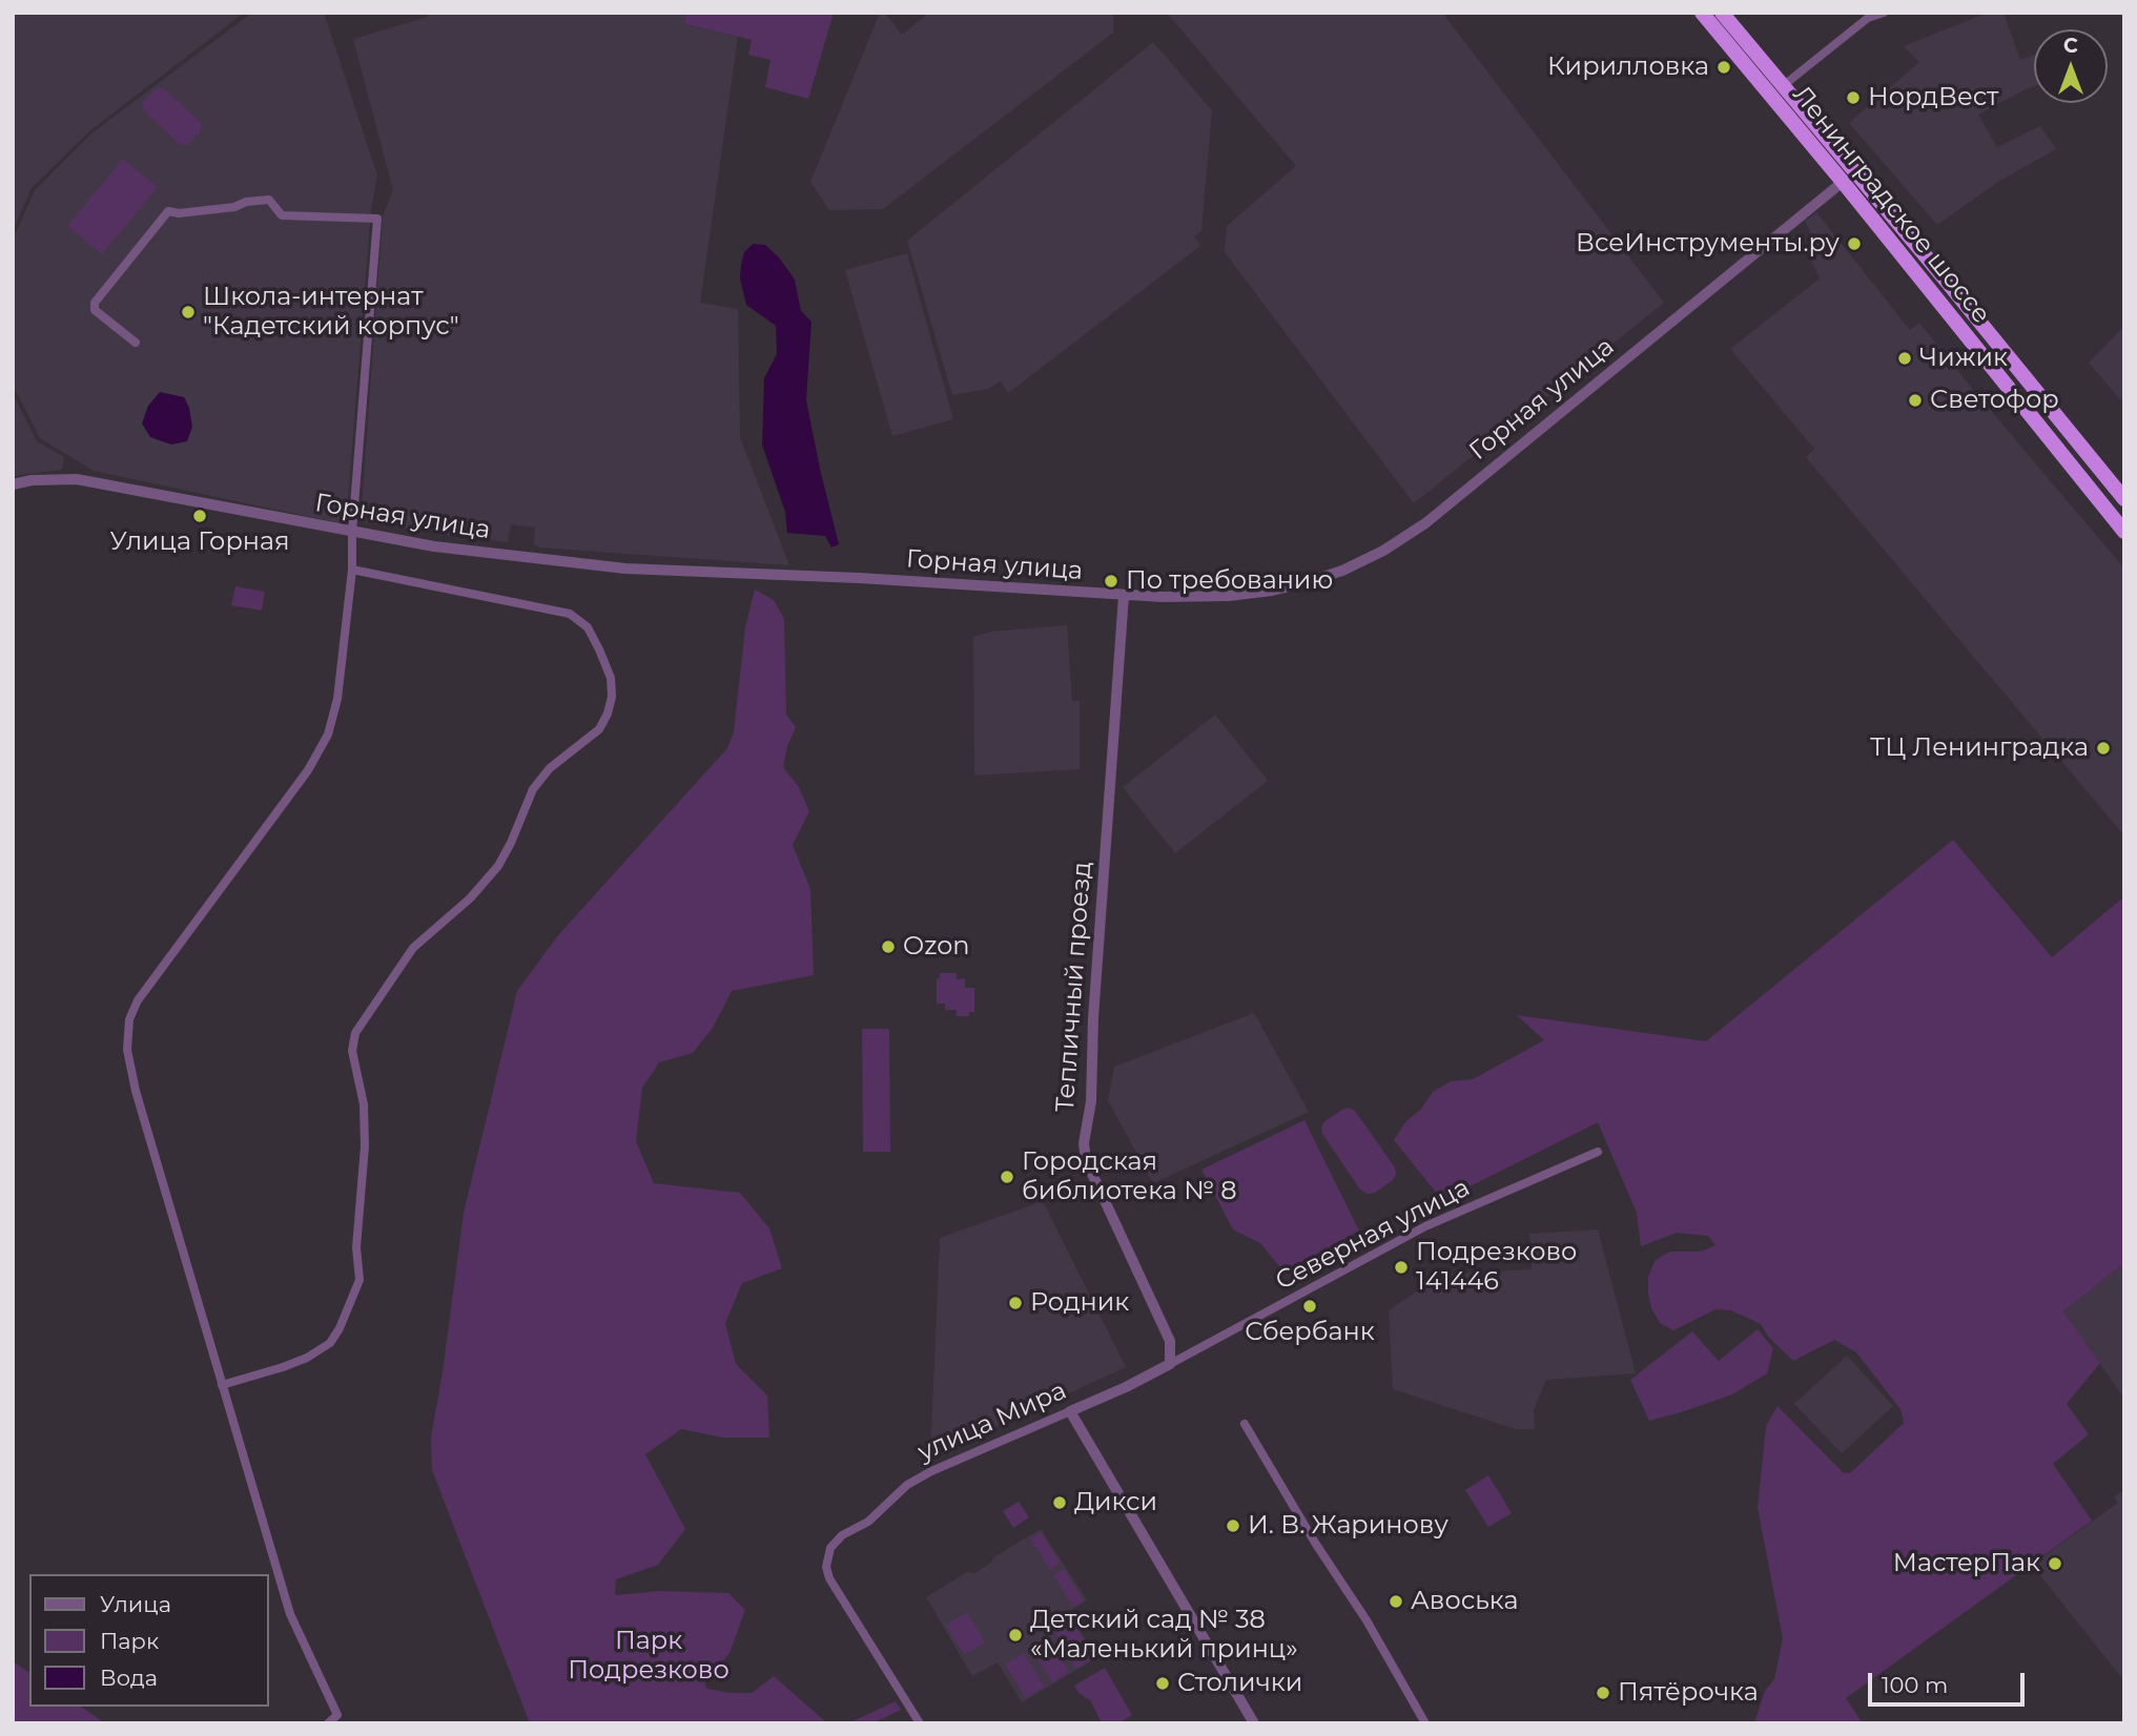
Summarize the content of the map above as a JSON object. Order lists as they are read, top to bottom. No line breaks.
{"streets":{"highway":["Ленинградское шоссе"],"street":["Горная улица","Тепличный проезд","Северная улица","улица Мира"]},"crossings":[["Ленинградское шоссе","Горная улица"],["Горная улица","Тепличный проезд"],["Тепличный проезд","Северная улица"],["Тепличный проезд","улица Мира"],["Северная улица","улица Мира"]],"parks":["Парк Подрезково"],"places":["Кирилловка","НордВест","ВсеИнструменты.ру","Школа-интернат \"Кадетский корпус\"","Чижик","Светофор","Улица Горная","По требованию","ТЦ Ленинградка","Ozon","Городская библиотека № 8","Подрезково 141446","Родник","Сбербанк","Дикси","И. В. Жаринову","МастерПак","Авоська","Детский сад № 38 «Маленький принц»","Столички","Пятёрочка"],"legend":["Улица","Парк","Вода"],"scale_bar":"100 m","north":"top"}
